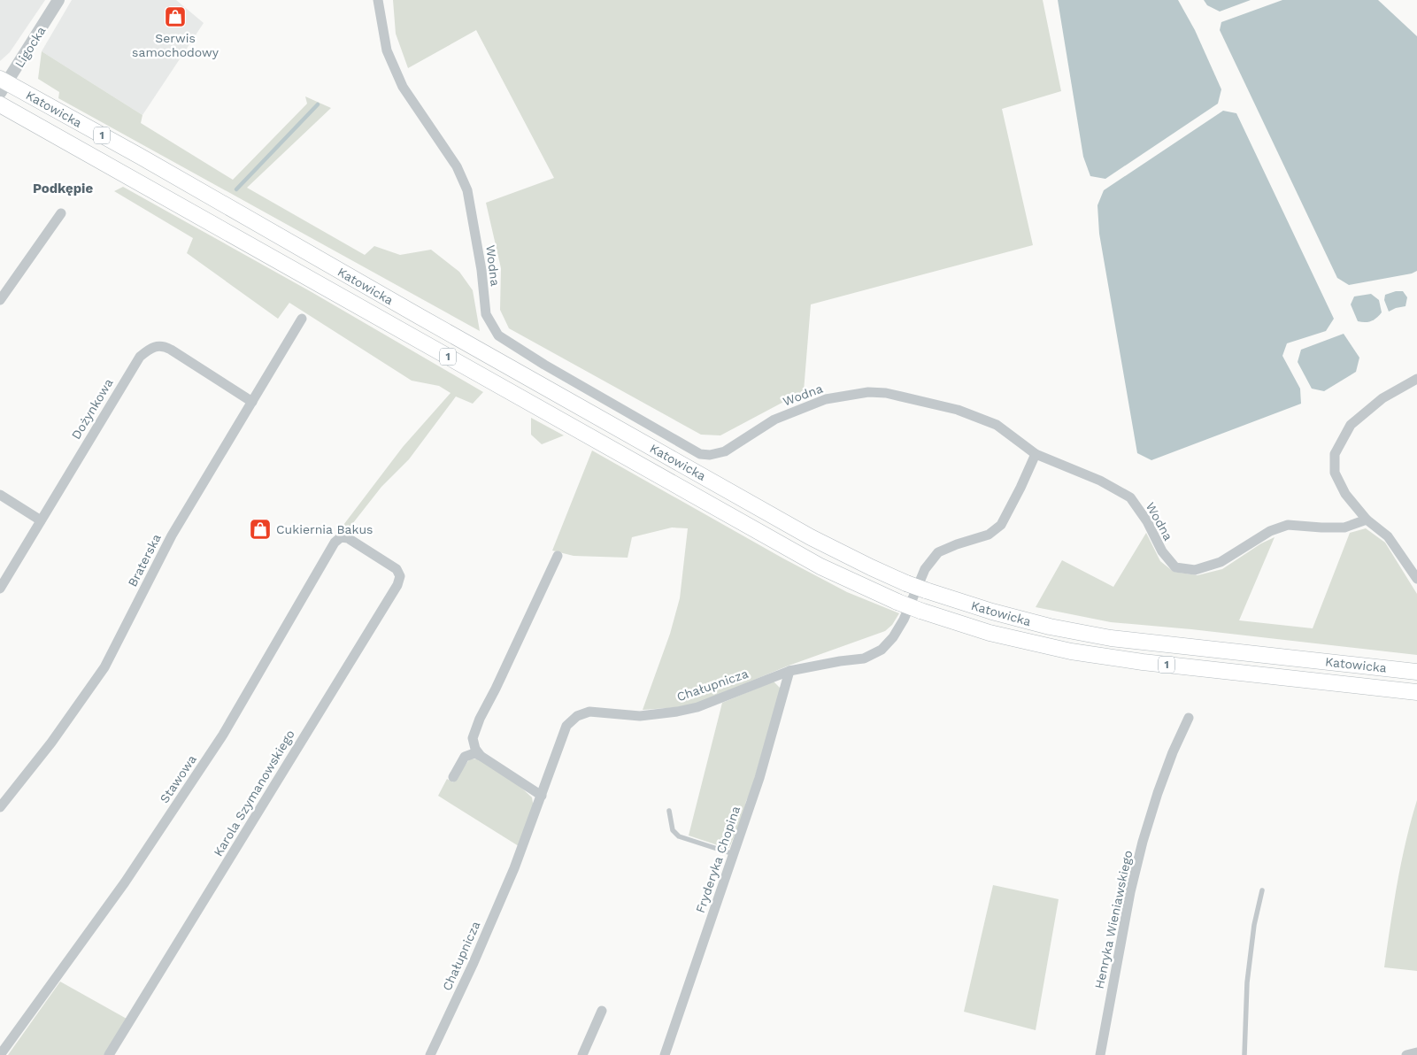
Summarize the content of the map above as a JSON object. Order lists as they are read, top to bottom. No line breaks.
{"streets":{"main road":["Katowicka","1"],"street":["Ligocka","Wodna","Dożynkowa","Braterska","Chałupnicza","Stawowa","Karola Szymanowskiego","Fryderyka Chopina","Henryka Wieniawskiego"]},"crossings":[["Ligocka","Katowicka"],["Wodna","Chałupnicza"],["Dożynkowa","Braterska"],["Chałupnicza","Fryderyka Chopina"],["Stawowa","Karola Szymanowskiego"]],"districts":["Podkępie"],"places":{"shop":["Serwis samochodowy","Cukiernia Bakus"]}}
